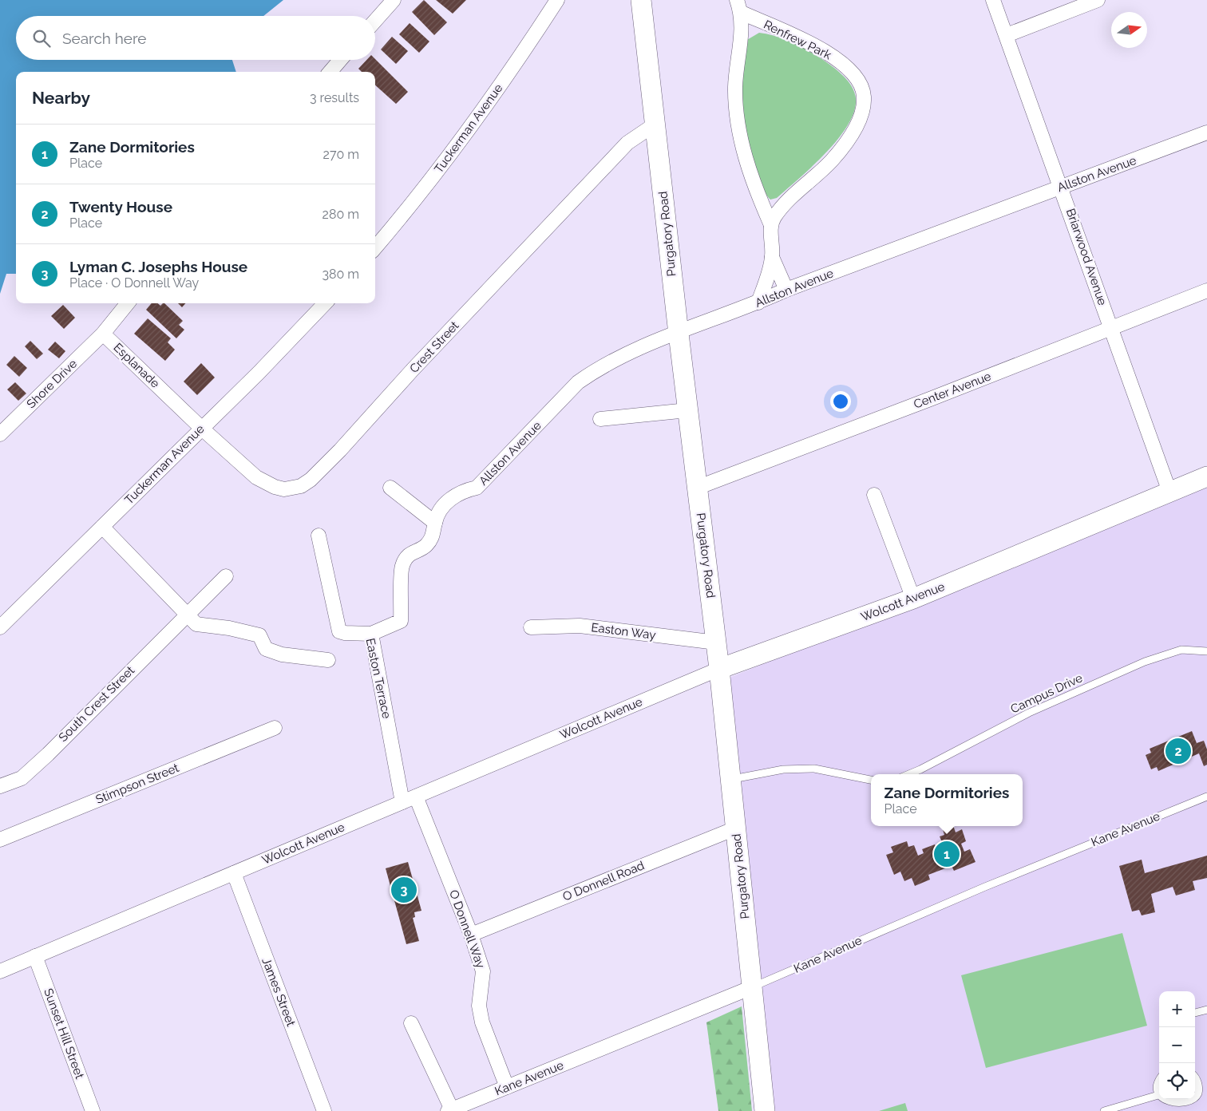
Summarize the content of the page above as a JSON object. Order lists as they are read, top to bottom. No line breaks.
{"streets":{"street":["Renfrew Park","Tuckerman Avenue","Allston Avenue","Purgatory Road","Briarwood Avenue","Crest Street","Esplanade","Shore Drive","Center Avenue","Wolcott Avenue","Easton Way","Easton Terrace","South Crest Street","Stimpson Street","Kane Avenue","O Donnell Road","O Donnell Way","James Street","Sunset Hill Street"],"lane":["Campus Drive"]},"crossings":[["Renfrew Park","Allston Avenue"],["Tuckerman Avenue","Crest Street"],["Tuckerman Avenue","Esplanade"],["Allston Avenue","Purgatory Road"],["Allston Avenue","Briarwood Avenue"],["Allston Avenue","Easton Terrace"],["Purgatory Road","Crest Street"],["Purgatory Road","Center Avenue"],["Purgatory Road","Wolcott Avenue"],["Purgatory Road","Easton Way"],["Purgatory Road","Kane Avenue"],["Purgatory Road","O Donnell Road"],["Briarwood Avenue","Center Avenue"],["Briarwood Avenue","Wolcott Avenue"],["Crest Street","Esplanade"],["Esplanade","Shore Drive"],["Wolcott Avenue","Easton Terrace"],["Wolcott Avenue","O Donnell Way"],["Wolcott Avenue","James Street"],["Wolcott Avenue","Sunset Hill Street"],["Kane Avenue","O Donnell Way"],["O Donnell Road","O Donnell Way"]],"north":"right","page":{"search":"Search here","heading":["Nearby","3 results"],"list":[{"mark":"1","name":"Zane Dormitories","note":"Place","value":"270 m"},{"mark":"2","name":"Twenty House","note":"Place","value":"280 m"},{"mark":"3","name":"Lyman C. Josephs House","note":"Place · O Donnell Way","value":"380 m"}],"pins":["2","1","3"],"popup":["Zane Dormitories","Place"],"map_buttons":["+","−"]}}
